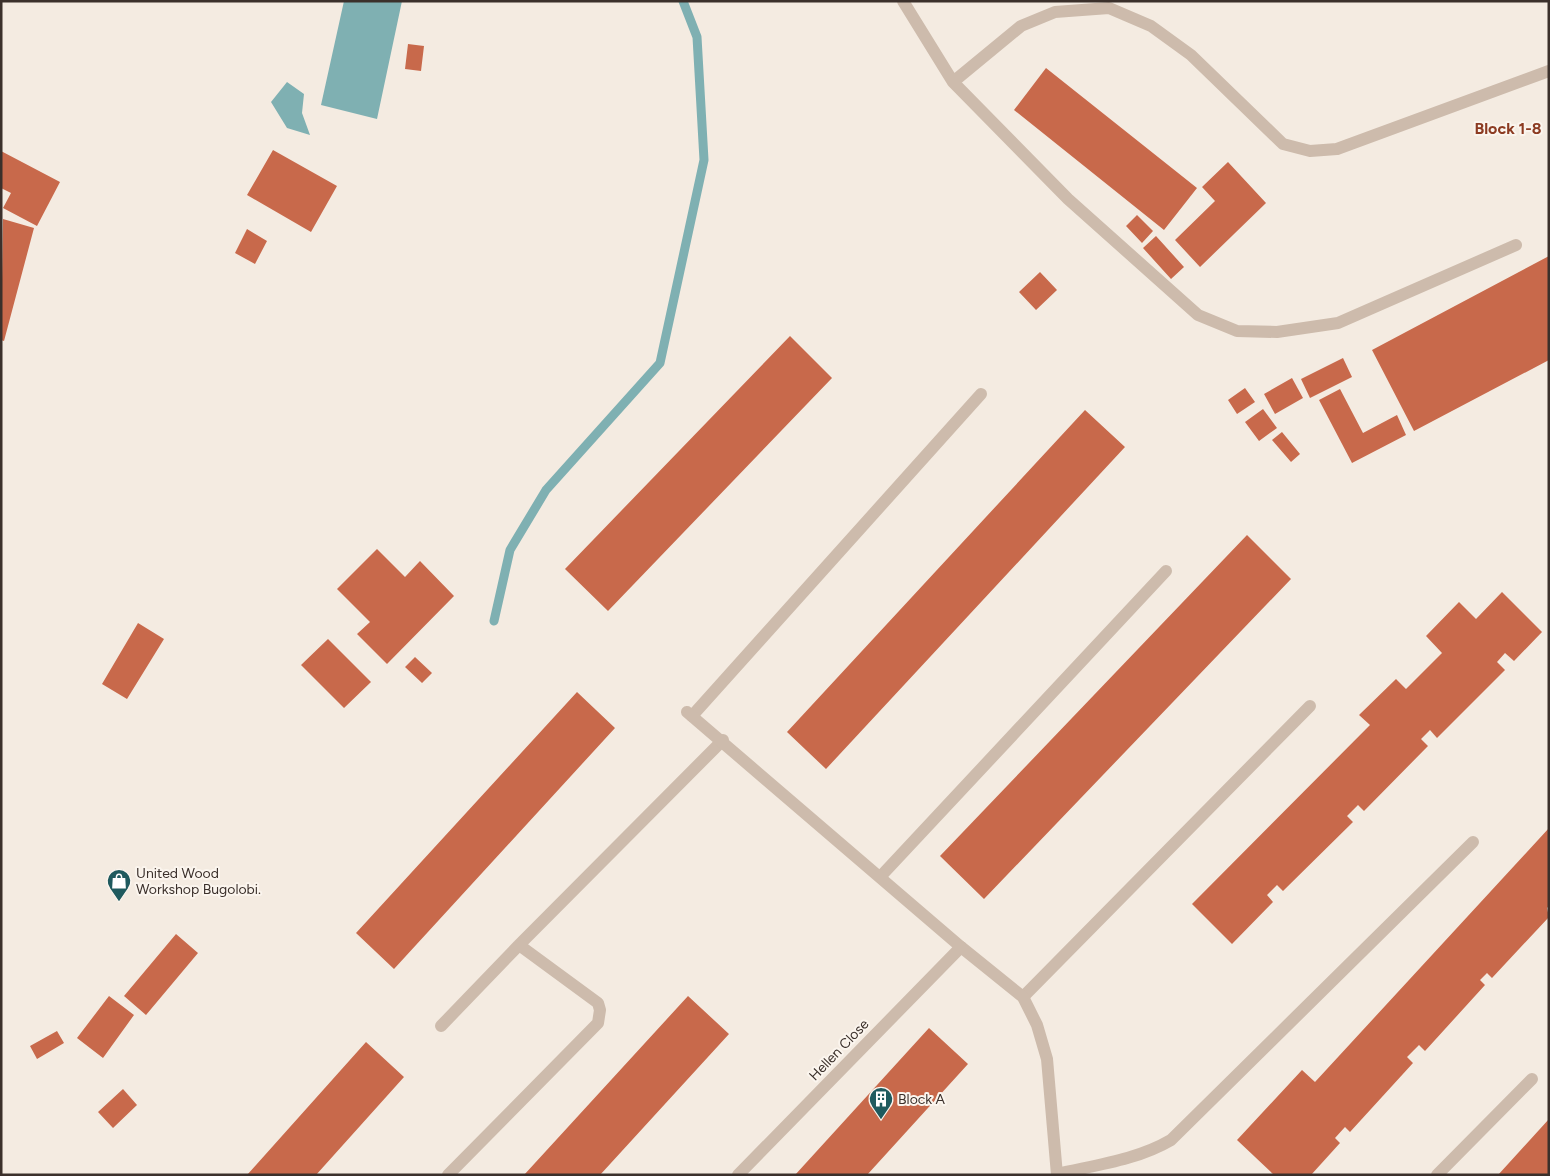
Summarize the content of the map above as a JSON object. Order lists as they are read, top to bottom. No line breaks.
{"streets":{"street":["Hellen Close"]},"districts":["Block 1-8"],"places":{"shop":["United Wood Workshop Bugolobi."],"building":["Block A"]}}
